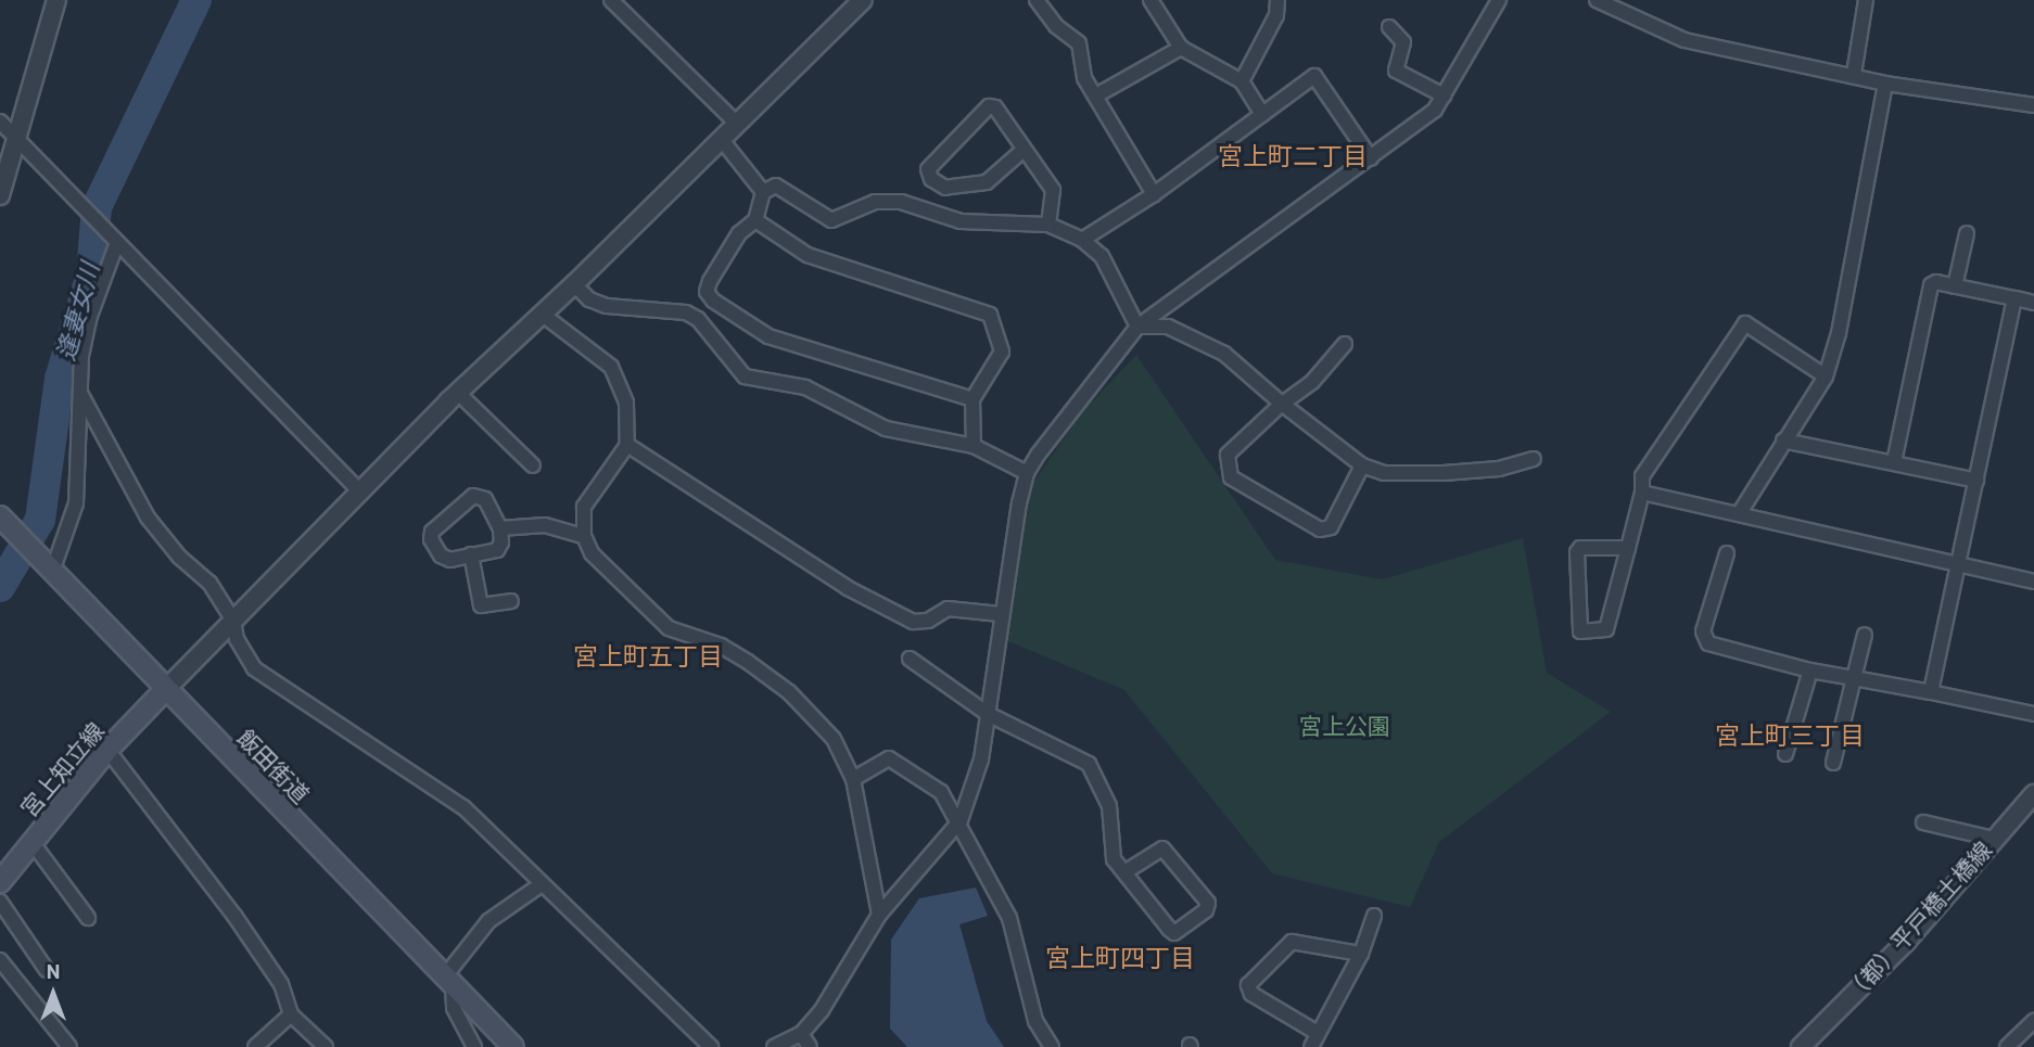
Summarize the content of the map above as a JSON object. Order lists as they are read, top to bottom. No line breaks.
{"streets":{"main road":["飯田街道","宮上知立線"],"street":["（都）平戸橋土橋線"]},"crossings":[["飯田街道","宮上知立線"]],"districts":["宮上町二丁目","宮上町五丁目","宮上町三丁目","宮上町四丁目"],"water":["逢妻女川"],"parks":["宮上公園"],"north":"top"}
